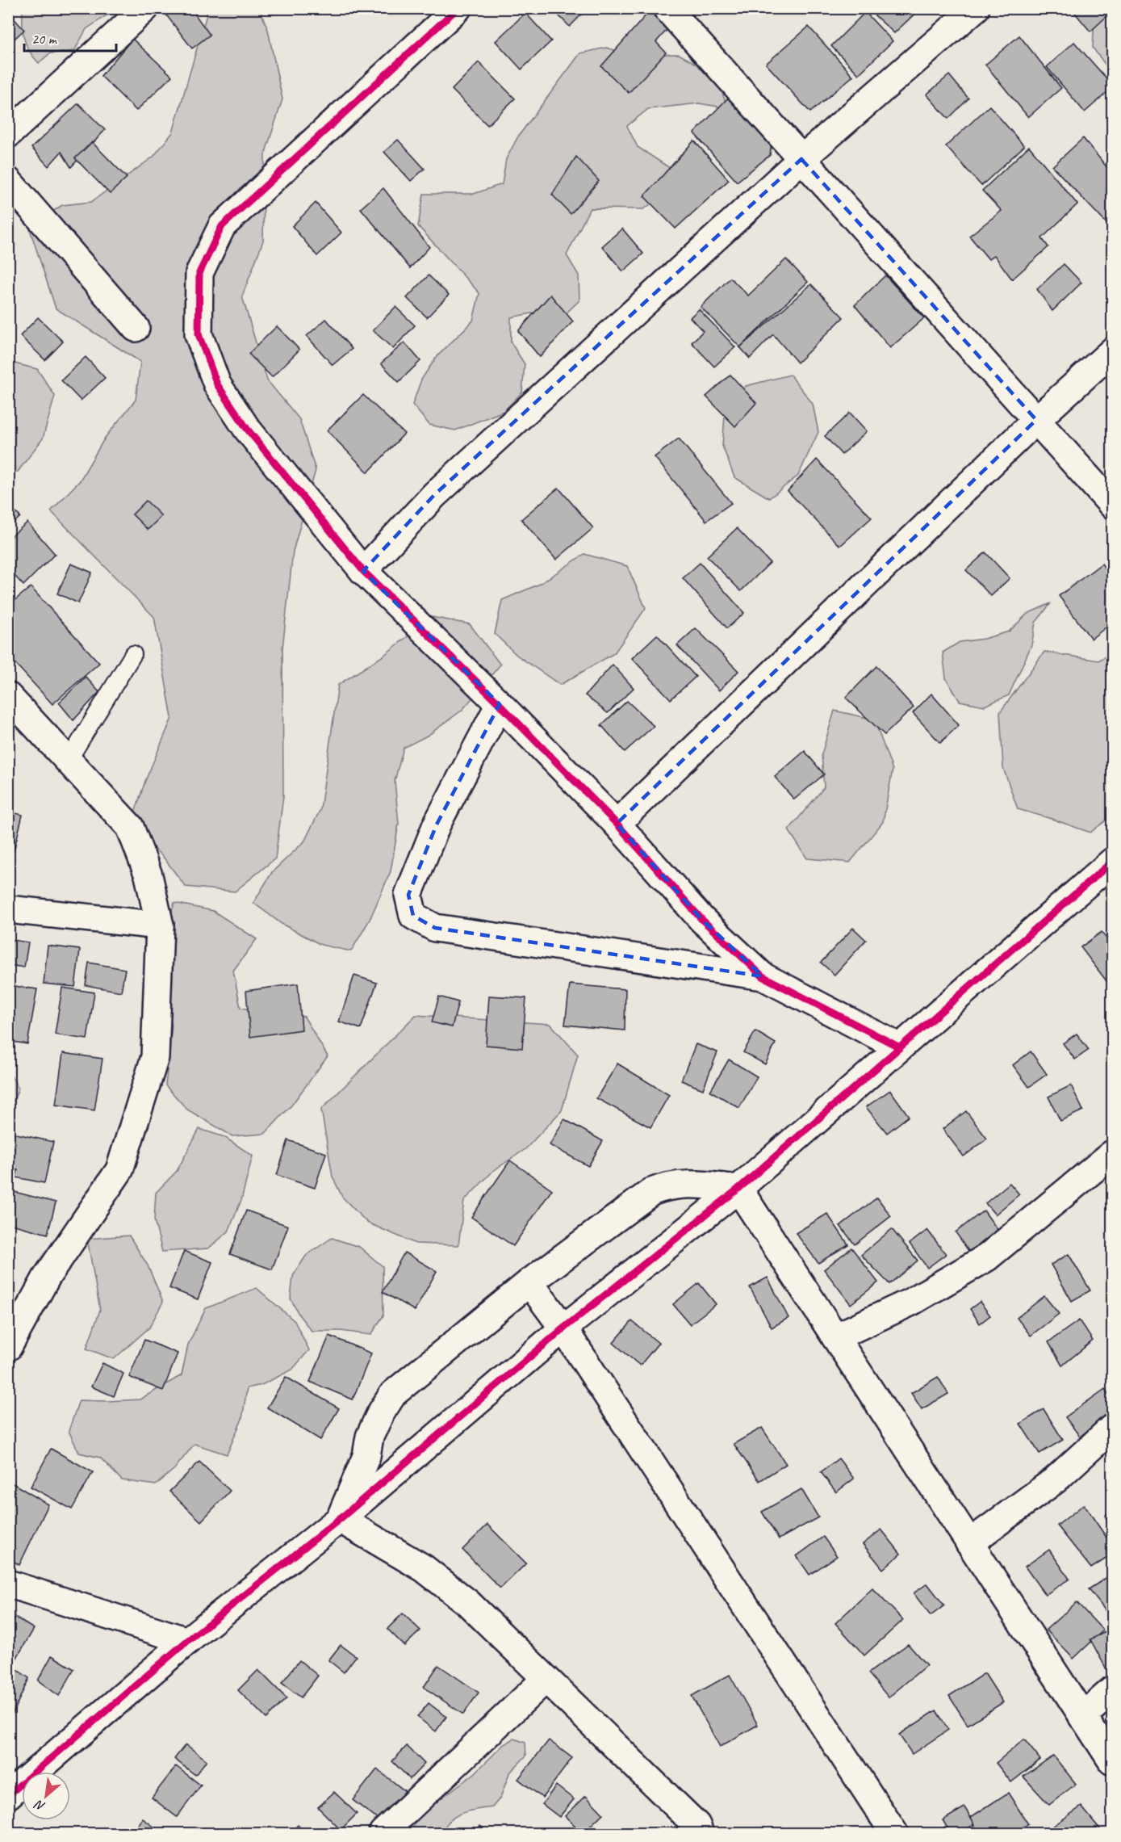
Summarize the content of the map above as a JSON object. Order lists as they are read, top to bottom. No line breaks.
{"scale_bar":"20 m","north":"bottom left"}
